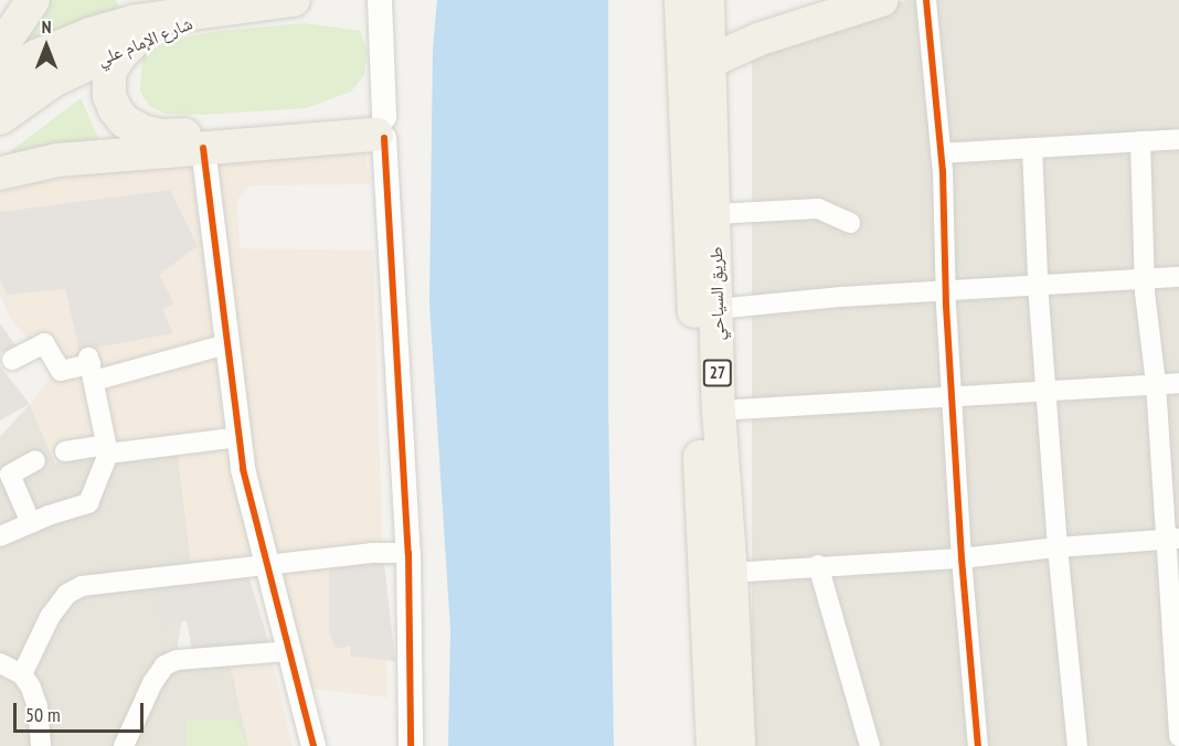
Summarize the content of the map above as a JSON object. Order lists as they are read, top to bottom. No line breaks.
{"streets":{"main road":["شارع الإمام علي","طريق السياحي","27"]},"scale_bar":"50 m","north":"top"}
